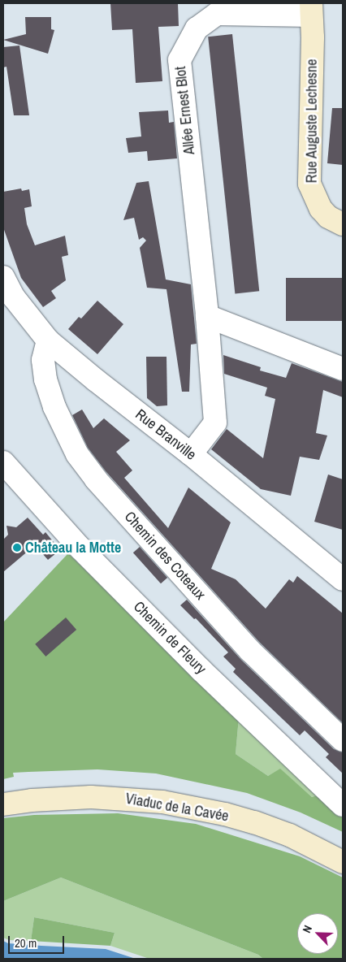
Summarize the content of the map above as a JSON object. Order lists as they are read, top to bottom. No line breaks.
{"streets":{"main road":["Rue Auguste Lechesne","Viaduc de la Cavée"],"street":["Allée Ernest Blot","Rue Branville","Chemin des Coteaux","Chemin de Fleury"]},"crossings":[["Allée Ernest Blot","Rue Auguste Lechesne"],["Allée Ernest Blot","Rue Branville"],["Rue Branville","Chemin des Coteaux"]],"places":["Château la Motte"],"scale_bar":"20 m","north":"top left"}
